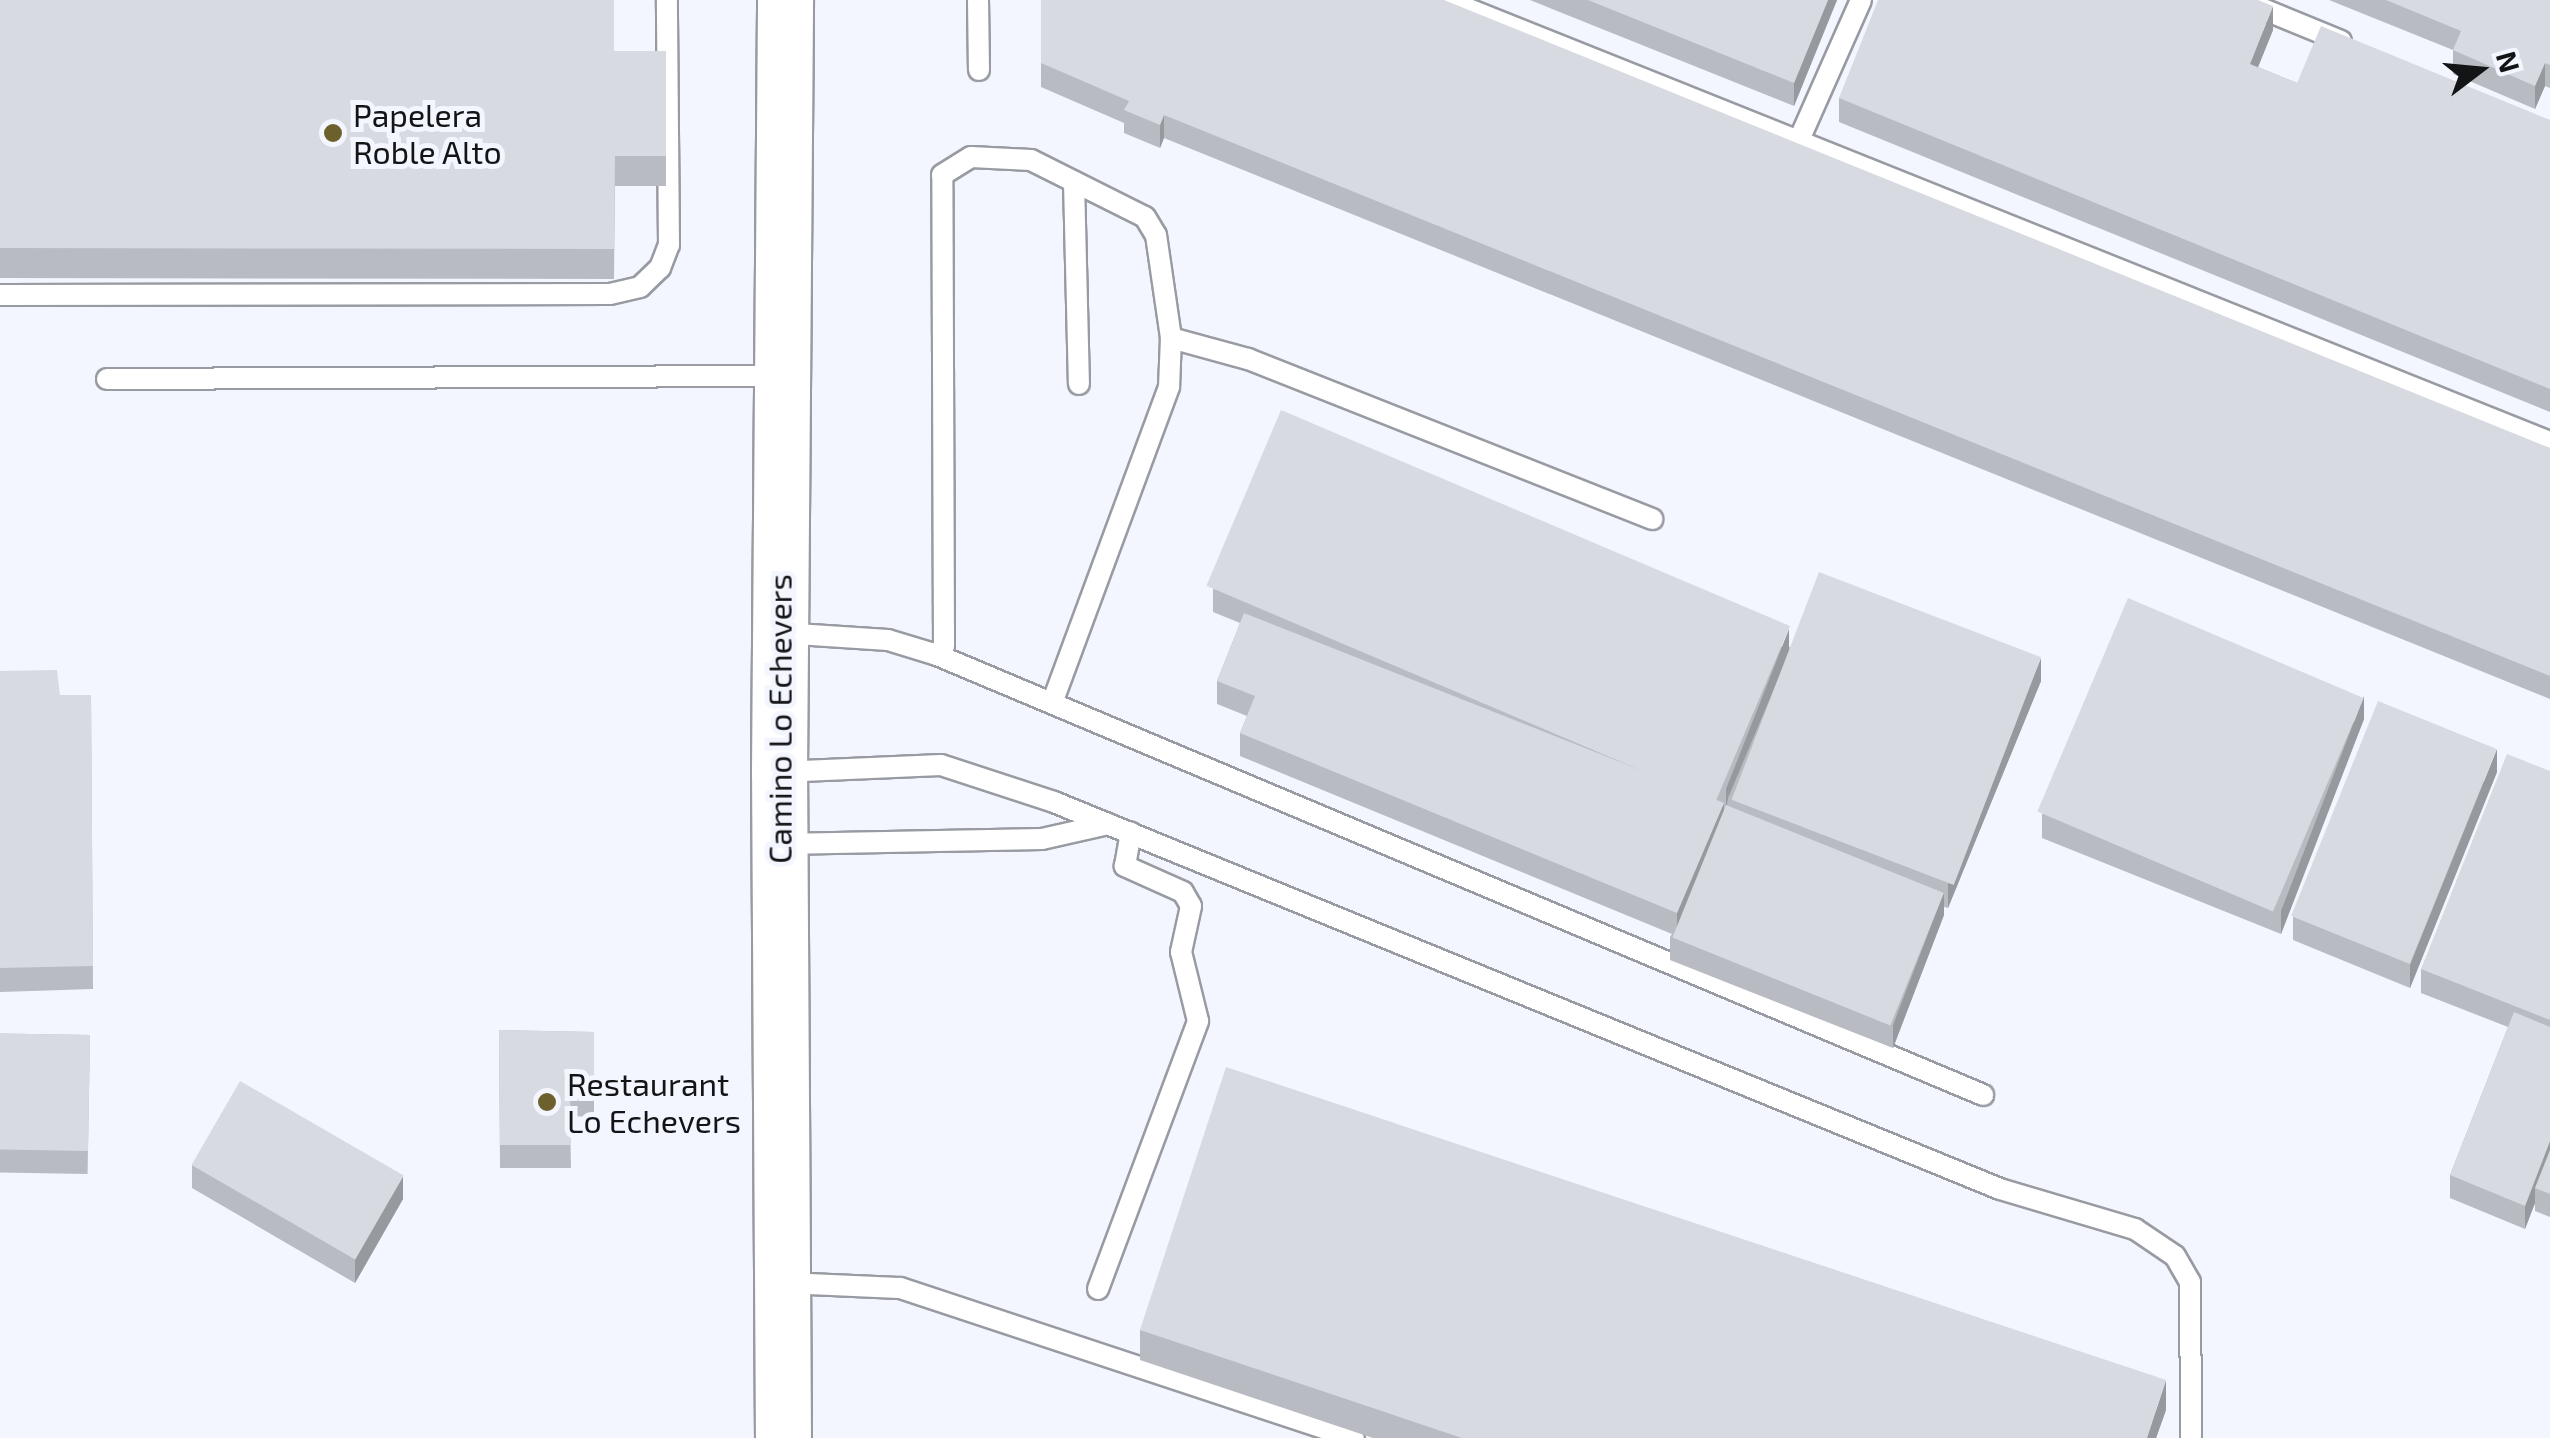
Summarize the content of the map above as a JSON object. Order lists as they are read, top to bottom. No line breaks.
{"streets":{"main road":["Camino Lo Echevers"]},"places":["Papelera Roble Alto","Restaurant Lo Echevers"],"north":"right"}
